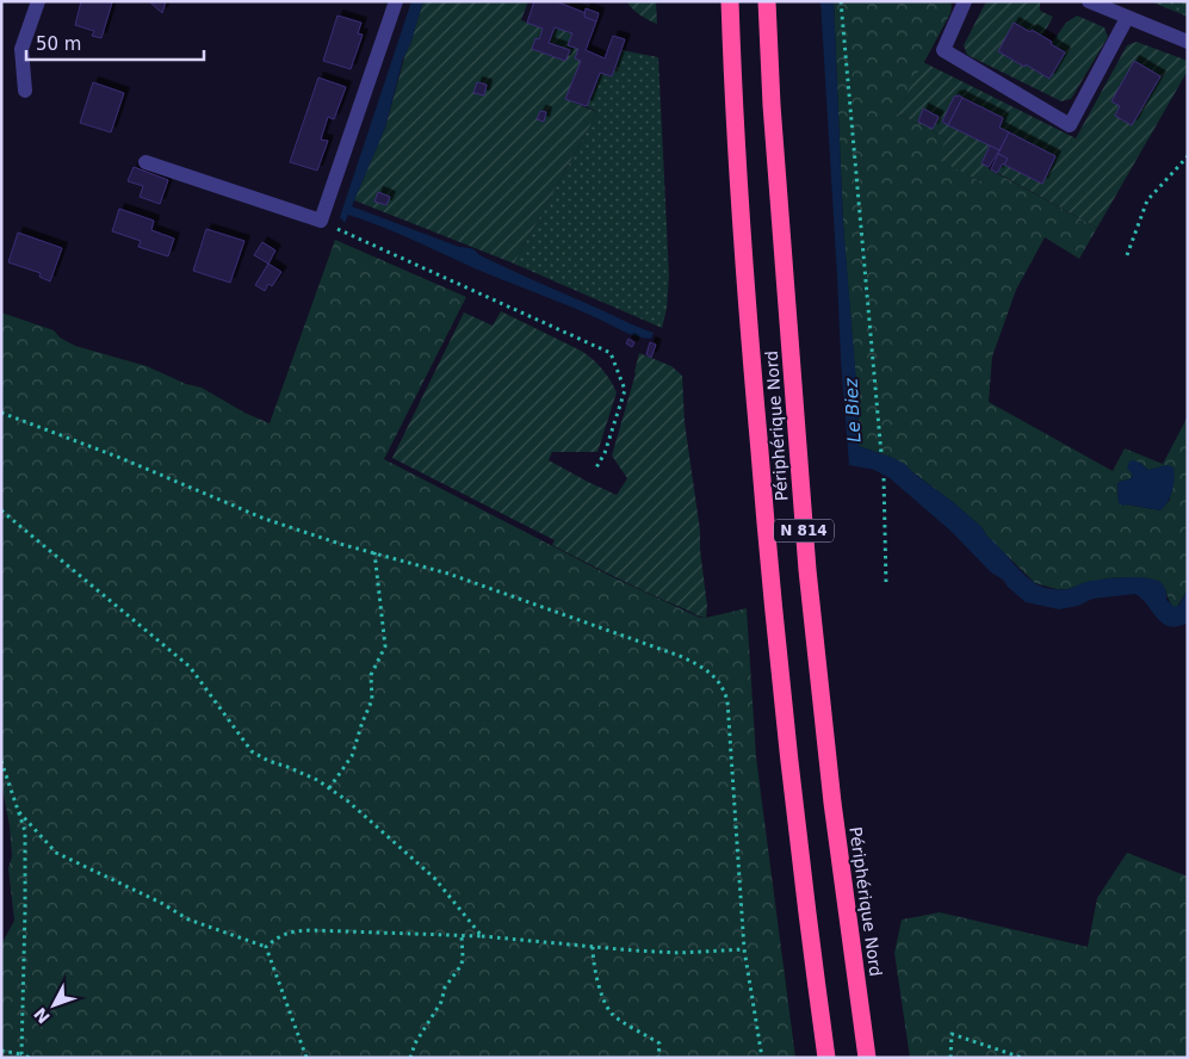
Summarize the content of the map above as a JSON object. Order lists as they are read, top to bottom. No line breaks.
{"streets":{"highway":["Périphérique Nord","N 814"]},"water":["Le Biez"],"scale_bar":"50 m","north":"bottom left"}
